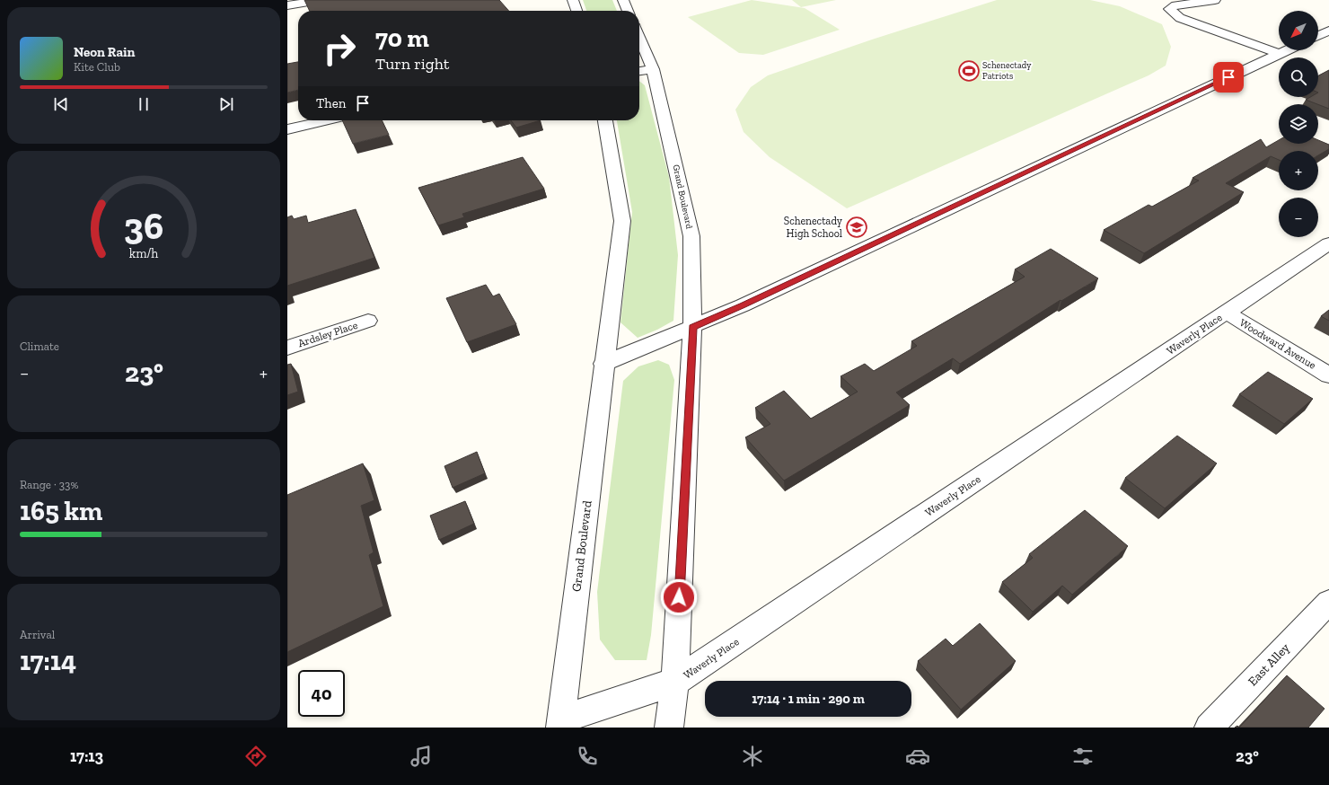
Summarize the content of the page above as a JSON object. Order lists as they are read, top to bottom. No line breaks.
{"streets":{"street":["Grand Boulevard","Ardsley Place","Waverly Place","Woodward Avenue","East Alley"]},"crossings":[["Grand Boulevard","Waverly Place"],["Waverly Place","Woodward Avenue"]],"places":{"sports":["Schenectady Patriots"],"school or university":["Schenectady High School"]},"north":"bottom left","page":{"map_buttons":["+","−"],"turn":["70 m","Turn right"],"song":["Neon Rain","Kite Club"],"then":"Then","tile":["Climate",["Range · 33%","165 km"],["Arrival","17:14"]],"heat":["−","23°","+"],"limit":"40","trip":"17:14 · 1 min · 290 m","tabs":["17:13","23°"],"gauge":["36","km/h"]}}
